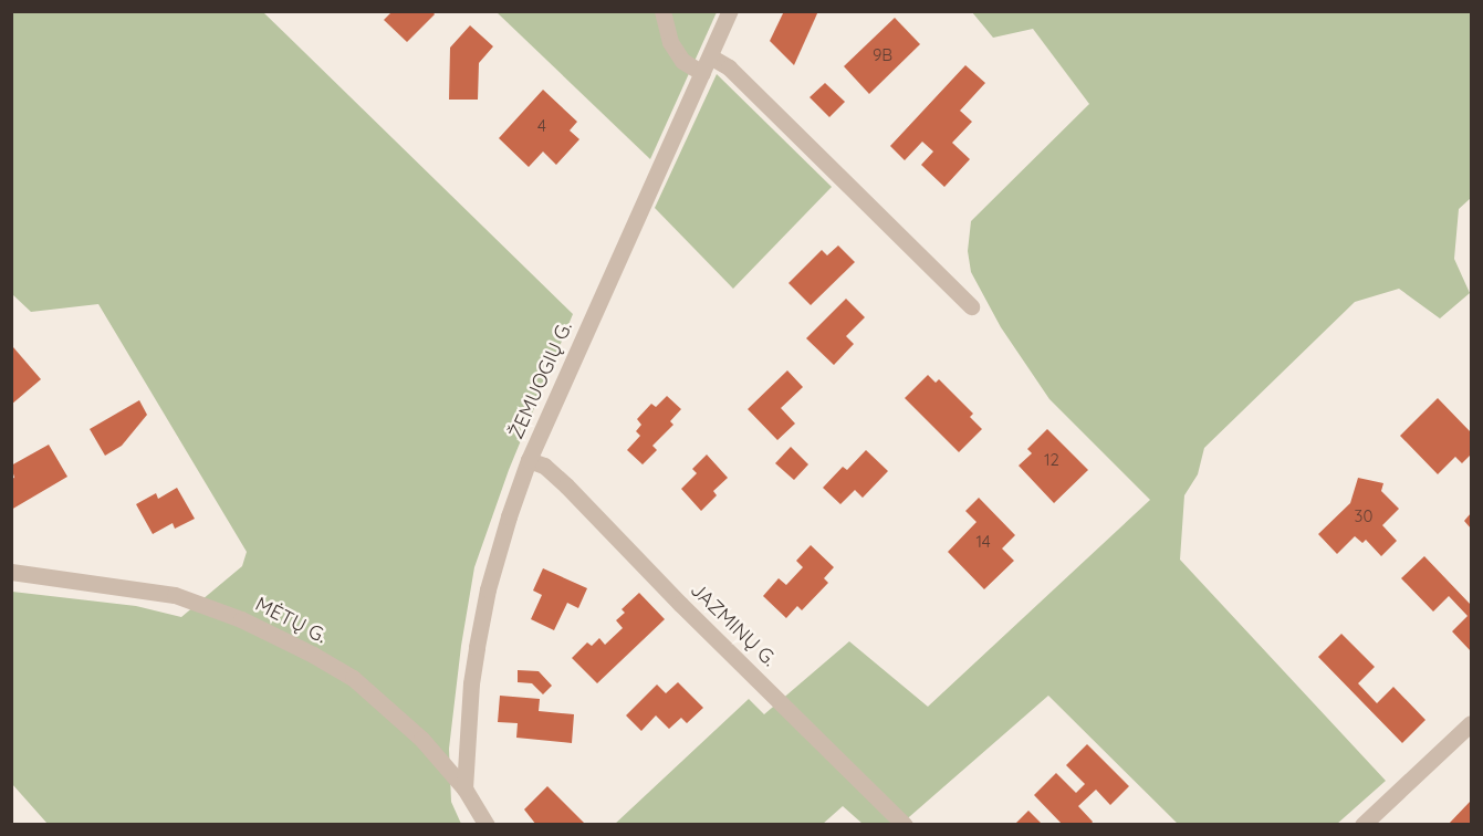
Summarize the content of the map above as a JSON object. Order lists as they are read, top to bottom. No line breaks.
{"streets":{"street":["ŽEMUOGIŲ G.","MĖTŲ G.","JAZMINŲ G."]},"crossings":[["ŽEMUOGIŲ G.","MĖTŲ G."],["ŽEMUOGIŲ G.","JAZMINŲ G."]],"house_numbers":["9B","4","12","30","14"]}
